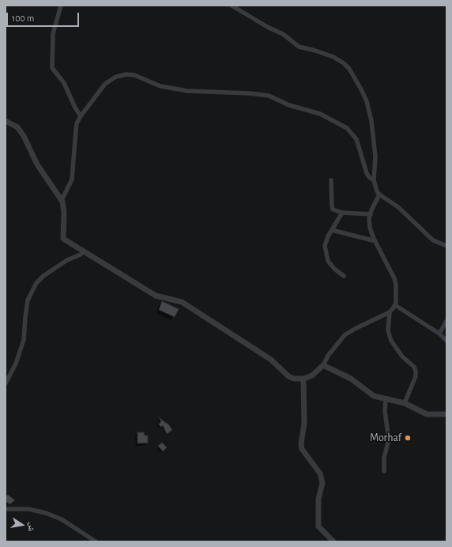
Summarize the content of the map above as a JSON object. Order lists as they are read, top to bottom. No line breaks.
{"places":["Morhaf"],"scale_bar":"100 m","north":"right"}
